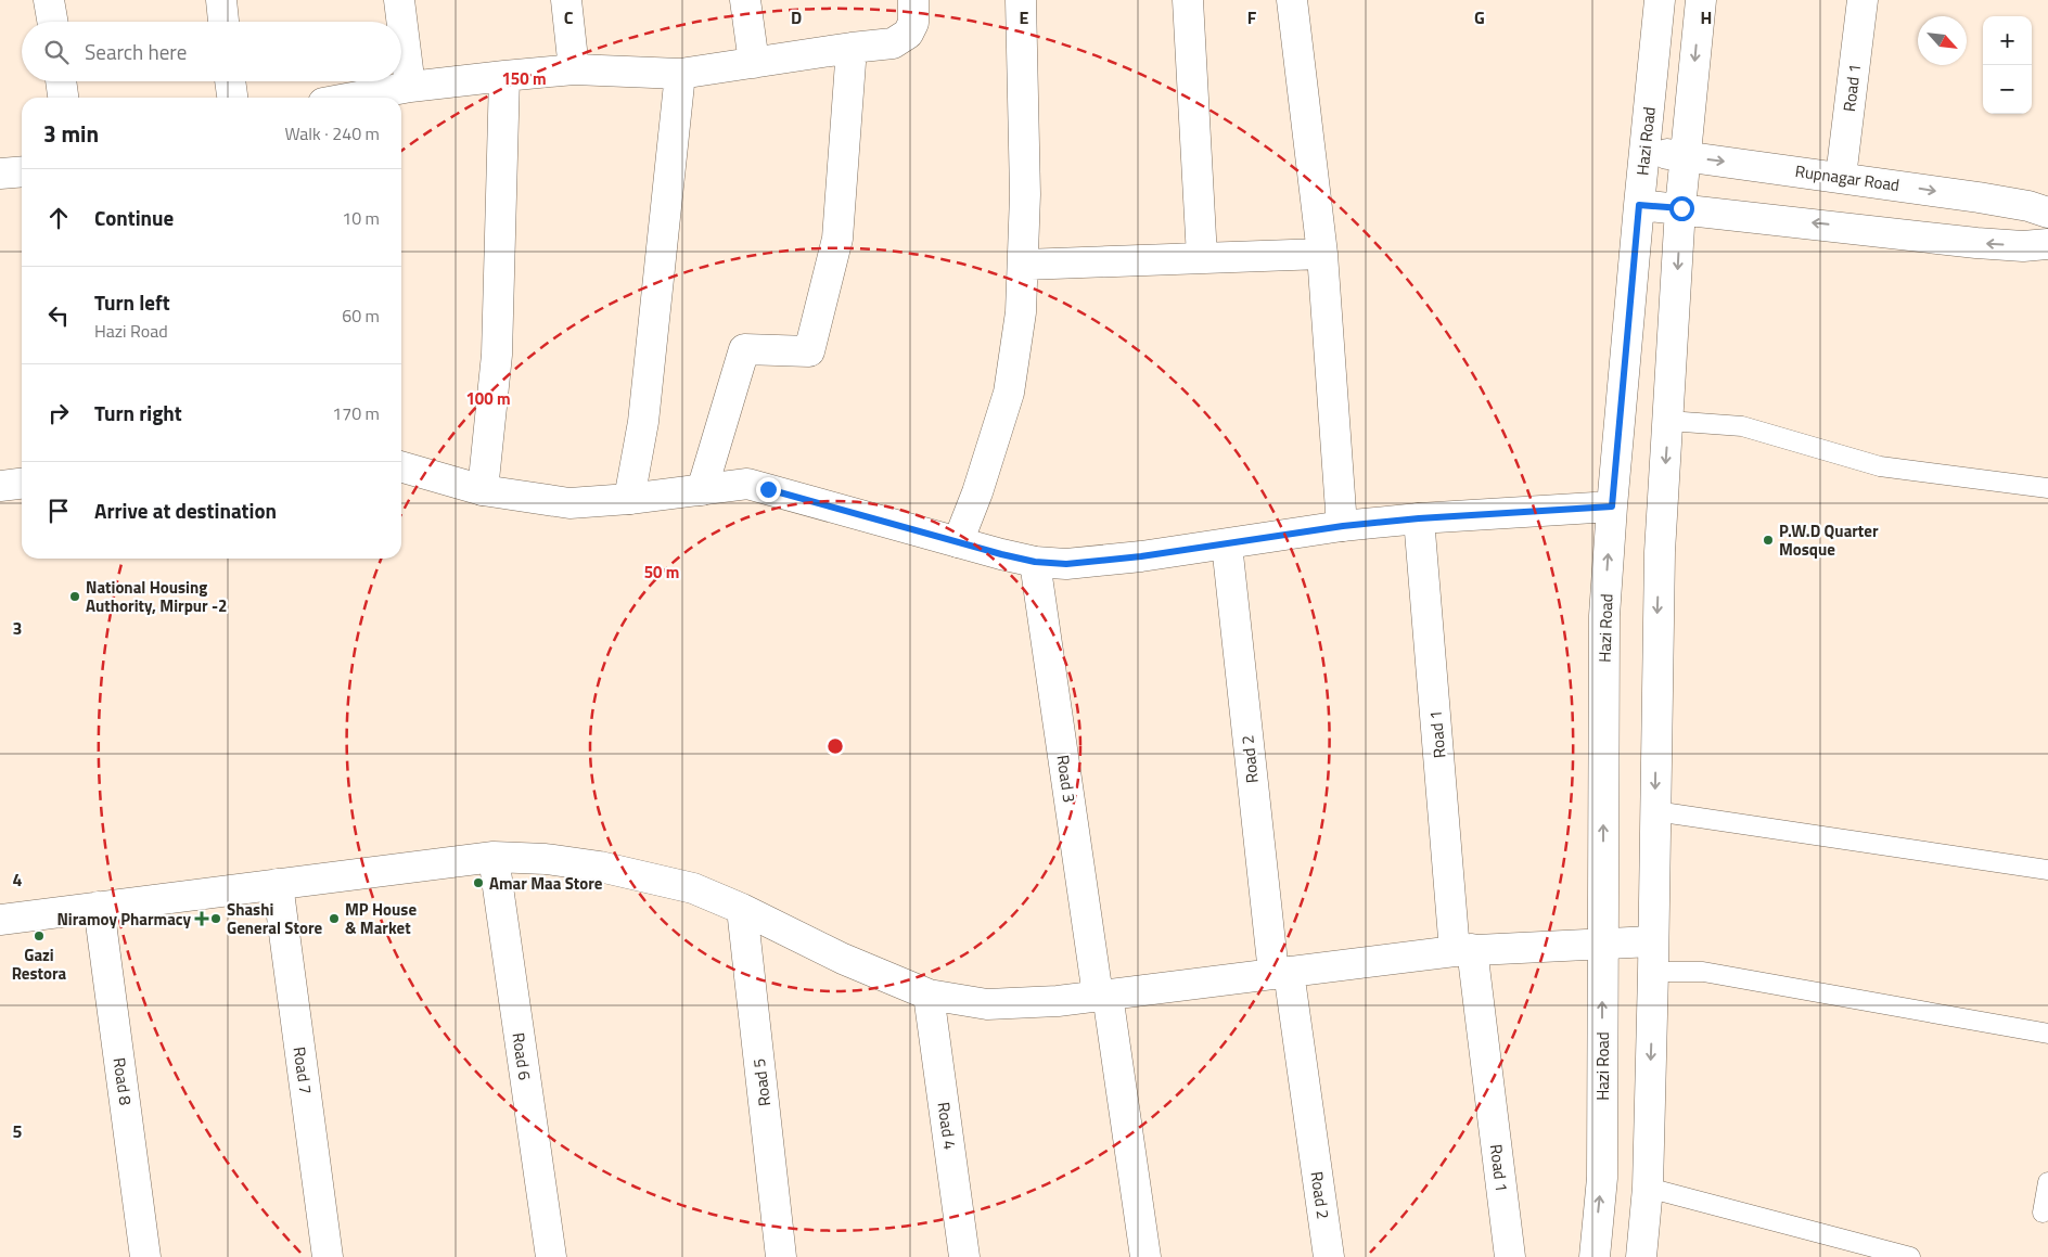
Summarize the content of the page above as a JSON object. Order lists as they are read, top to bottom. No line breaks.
{"streets":{"street":["Road 1","Hazi Road","Rupnagar Road","Road 2","Road 3","Road 6","Road 7","Road 8","Road 5","Road 4"]},"crossings":[["Road 1","Rupnagar Road"],["Hazi Road","Rupnagar Road"]],"places":{"other":["P.W.D Quarter Mosque","National Housing Authority, Mirpur -2","Amar Maa Store","Shashi General Store","MP House & Market","Gazi Restora"],"health":["Niramoy Pharmacy"]},"north":"bottom right","page":{"map_buttons":["+","−"],"search":"Search here","heading":["3 min","Walk · 240 m"],"list":[["Continue","10 m"],["Turn left","Hazi Road","60 m"],["Turn right","170 m"],"Arrive at destination"]},"grid":{"columns":["C","D","E","F","G","H"],"rows":["3","4","5"]},"rings":["150 m","100 m","50 m"]}
